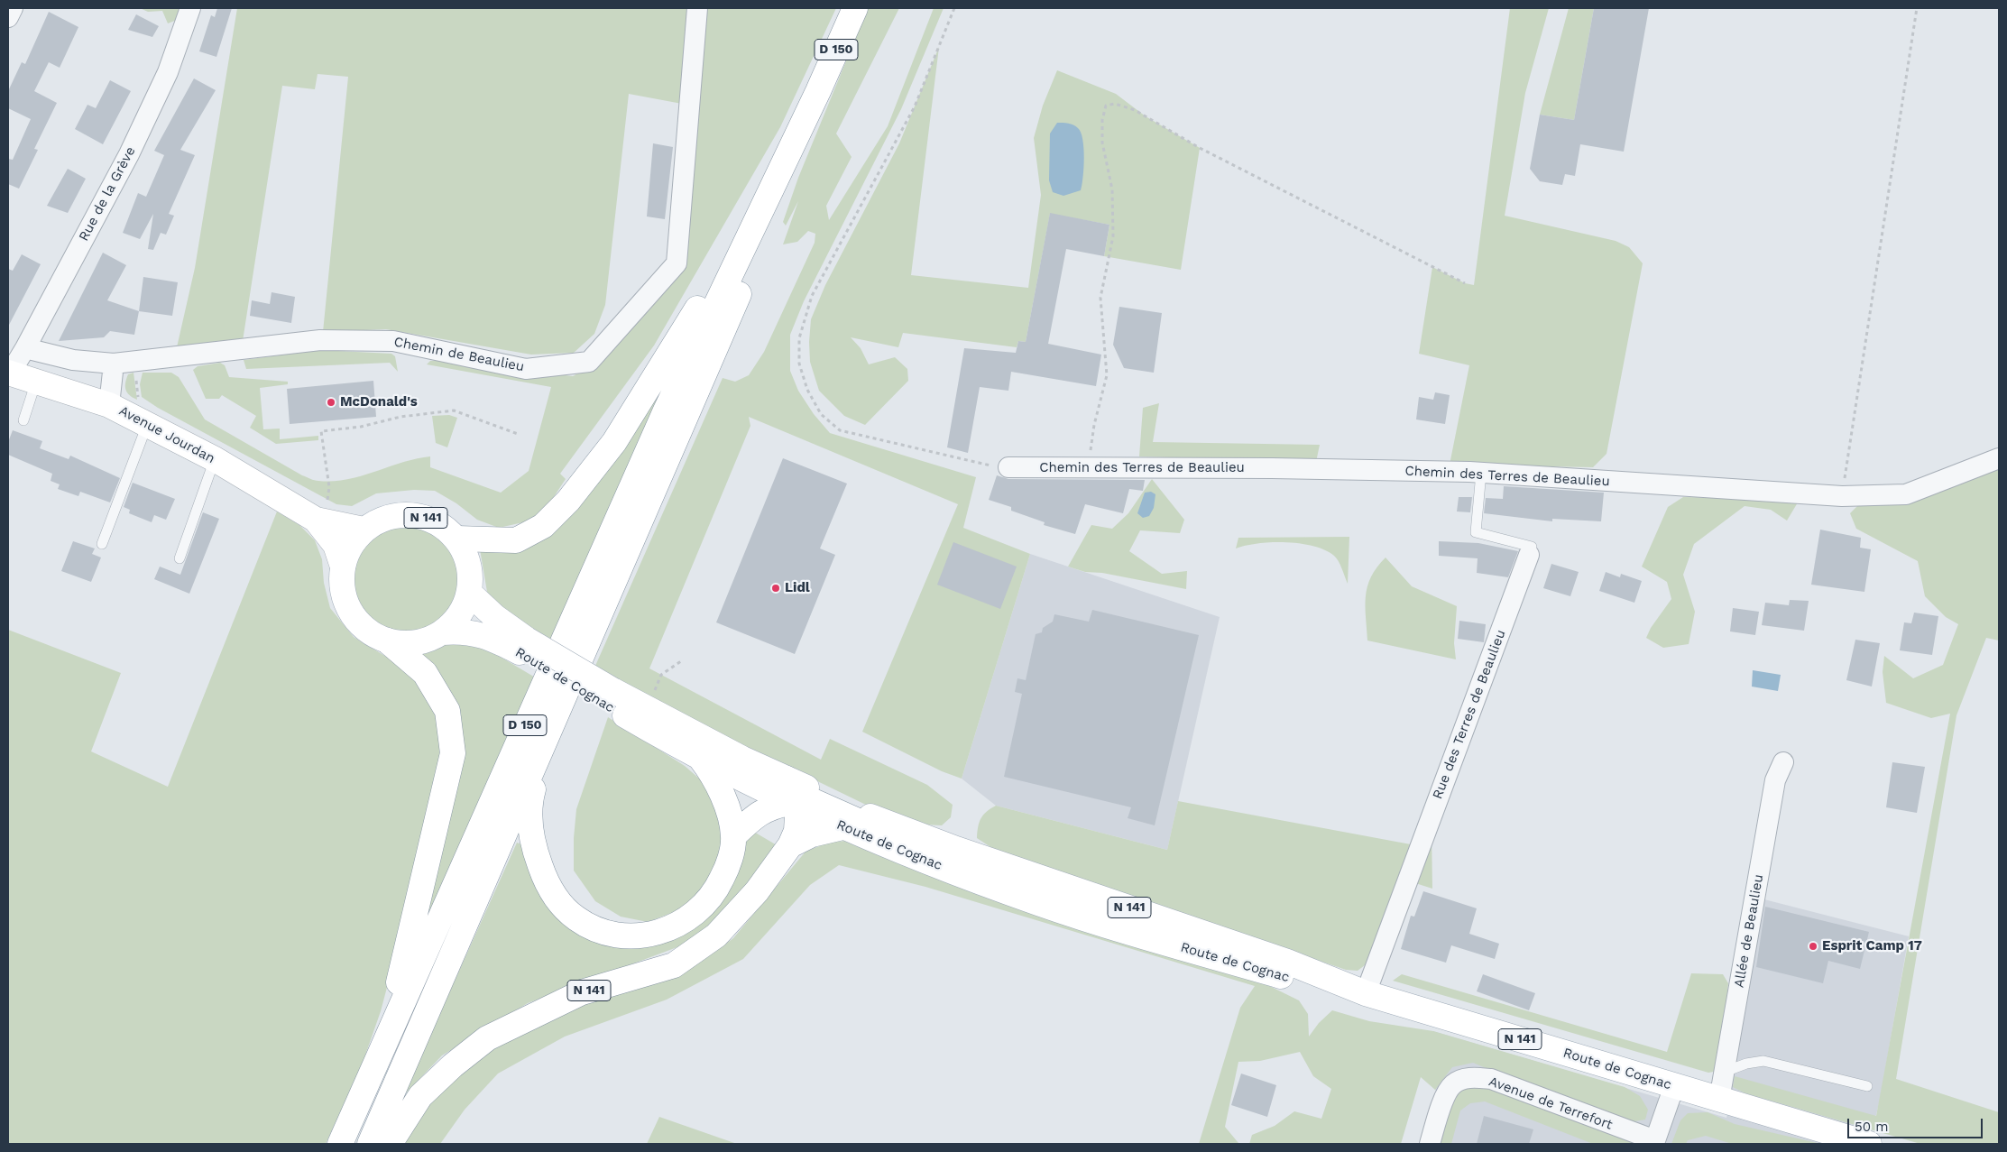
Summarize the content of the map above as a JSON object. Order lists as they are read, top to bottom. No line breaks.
{"streets":{"main road":["D 150","Avenue Jourdan","N 141","Route de Cognac"],"street":["Rue de la Grève","Chemin de Beaulieu","Chemin des Terres de Beaulieu","Rue des Terres de Beaulieu","Allée de Beaulieu","Avenue de Terrefort"]},"crossings":[["Rue de la Grève","Chemin de Beaulieu"],["Rue de la Grève","Avenue Jourdan"],["Avenue Jourdan","N 141"],["Avenue Jourdan","Route de Cognac"],["Chemin des Terres de Beaulieu","Rue des Terres de Beaulieu"],["N 141","Route de Cognac"],["Route de Cognac","Rue des Terres de Beaulieu"],["Route de Cognac","Allée de Beaulieu"],["Route de Cognac","Avenue de Terrefort"]],"places":["McDonald's","Lidl","Esprit Camp 17"],"scale_bar":"50 m"}
